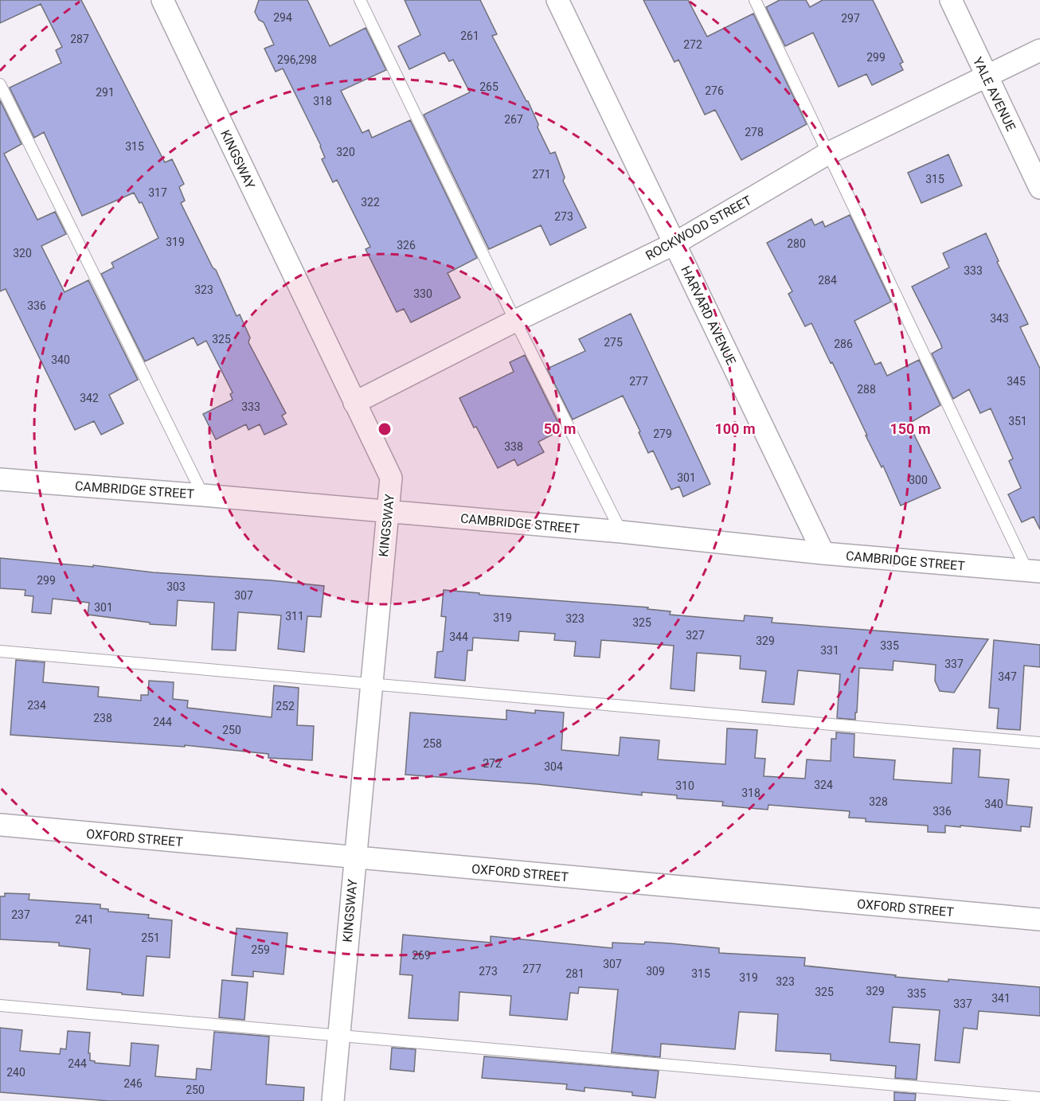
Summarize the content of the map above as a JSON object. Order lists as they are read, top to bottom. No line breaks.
{"streets":{"street":["YALE AVENUE","KINGSWAY","ROCKWOOD STREET","HARVARD AVENUE","CAMBRIDGE STREET","OXFORD STREET"]},"crossings":[["YALE AVENUE","ROCKWOOD STREET"],["KINGSWAY","ROCKWOOD STREET"],["KINGSWAY","CAMBRIDGE STREET"],["KINGSWAY","OXFORD STREET"],["ROCKWOOD STREET","HARVARD AVENUE"],["HARVARD AVENUE","CAMBRIDGE STREET"]],"house_numbers":["294","297","261","287","272","299","296,298","265","276","291","318","267","278","315","320","271","315","317","322","273","319","280","326","320","333","284","323","330","336","343","325","275","286","340","277","345","288","342","333","351","279","338","301","300","299","303","307","301","311","319","323","325","327","344","329","335","331","337","347","234","252","238","244","250","258","272","304","324","310","318","328","340","336","237","241","251","259","269","307","277","273","309","281","315","319","323","329","325","335","341","337","244","240","246","250"],"rings":["50 m","100 m","150 m"]}
